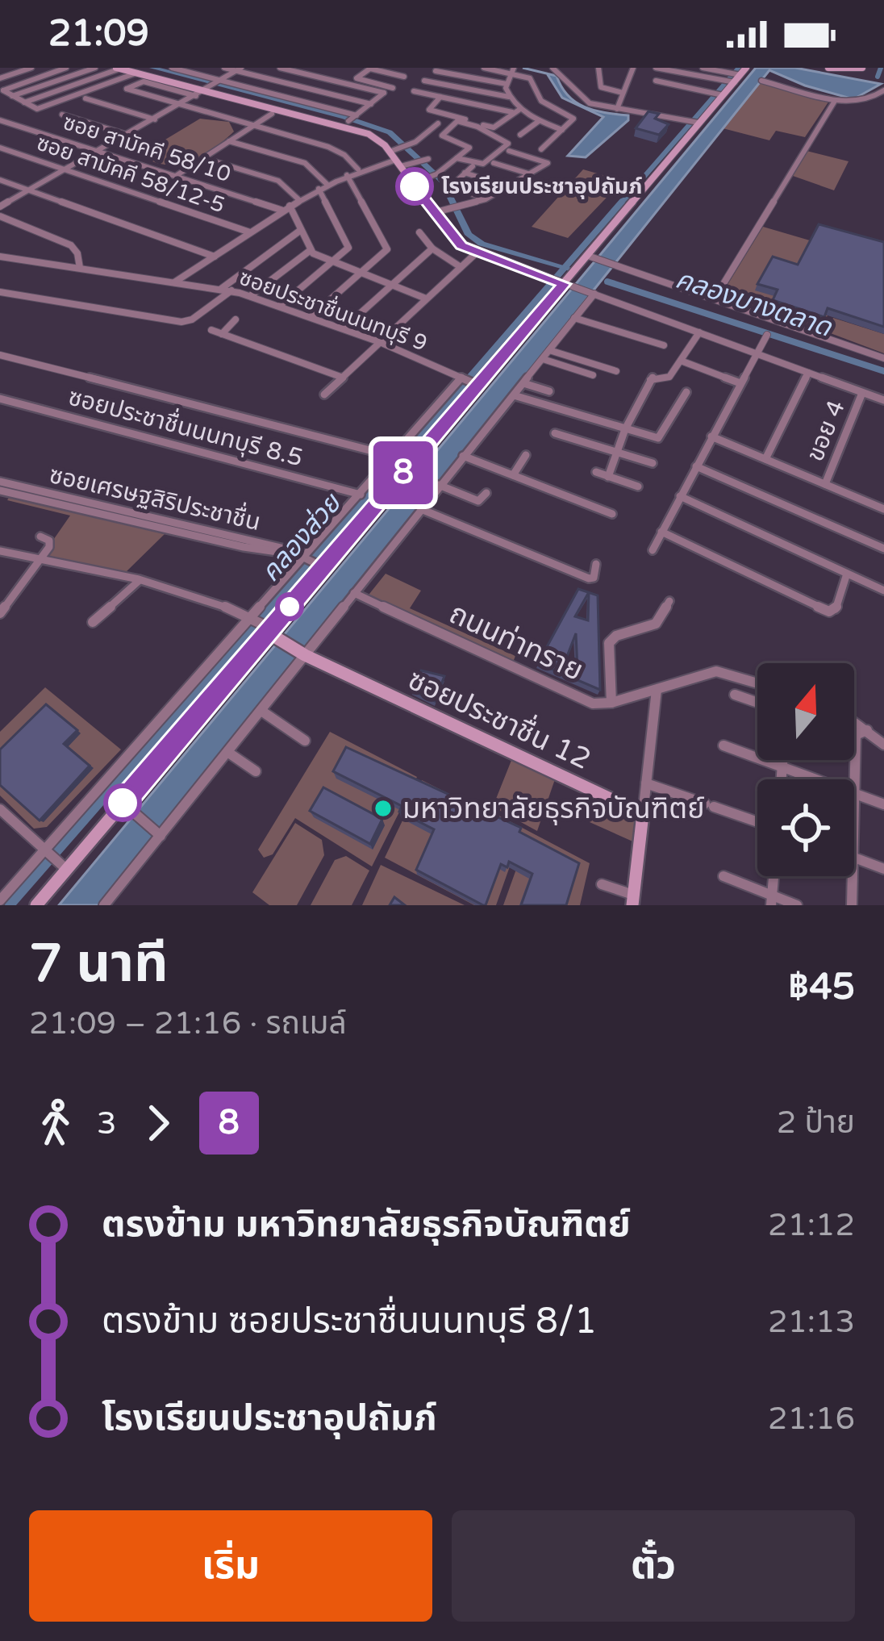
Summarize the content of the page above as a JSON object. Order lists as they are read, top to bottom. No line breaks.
{"streets":{"main road":["ซอยประชาชื่น 12"],"street":["ซอย สามัคคี 58/10","ซอย สามัคคี 58/12-5","ซอยประชาชื่นนนทบุรี 9","ซอยประชาชื่นนนทบุรี 8.5","ขอย 4","ซอยเศรษฐสิริประชาชื่น","ถนนท่าทราย"]},"water":["คลองบางตลาด","คลองส่วย"],"places":["โรงเรียนประชาอุปถัมภ์","มหาวิทยาลัยธุรกิจบัณฑิตย์"],"lines":["bus line 8"],"north":"top","page":{"status":"21:09","on_map":"8","heading":["7 นาที","21:09 – 21:16 · รถเมล์","฿45"],"legs":["3","8","2 ป้าย"],"list":[{"name":"ตรงข้าม มหาวิทยาลัยธุรกิจบัณฑิตย์","value":"21:12"},{"name":"ตรงข้าม ซอยประชาชื่นนนทบุรี 8/1","value":"21:13"},{"name":"โรงเรียนประชาอุปถัมภ์","value":"21:16"}],"buttons":["เริ่ม","ตั๋ว"]}}
